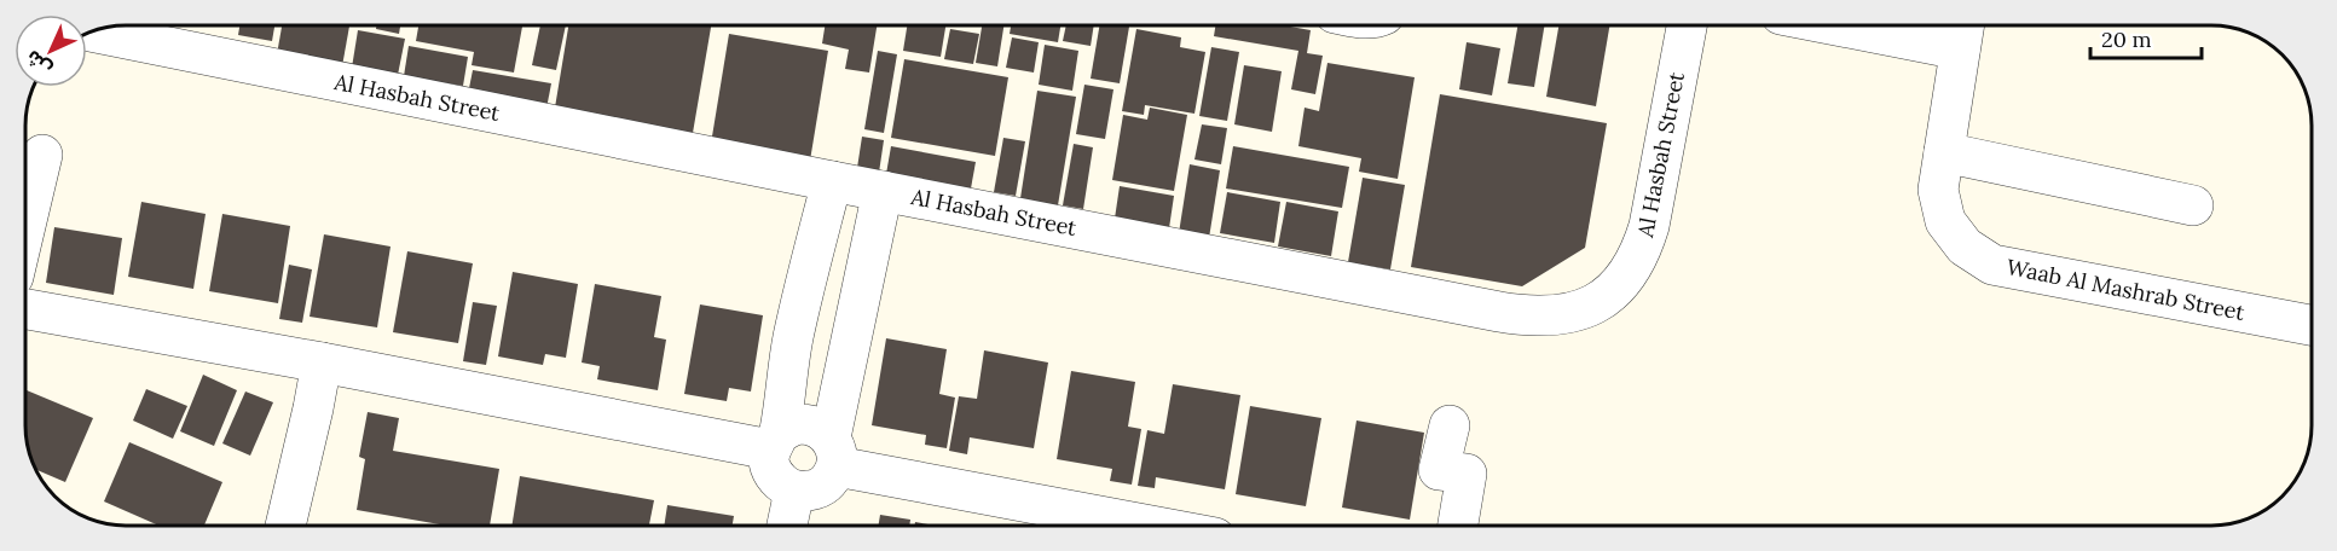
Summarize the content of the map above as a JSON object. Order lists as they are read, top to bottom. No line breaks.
{"streets":{"street":["Al Hasbah Street","Waab Al Mashrab Street"]},"scale_bar":"20 m","north":"bottom left"}
